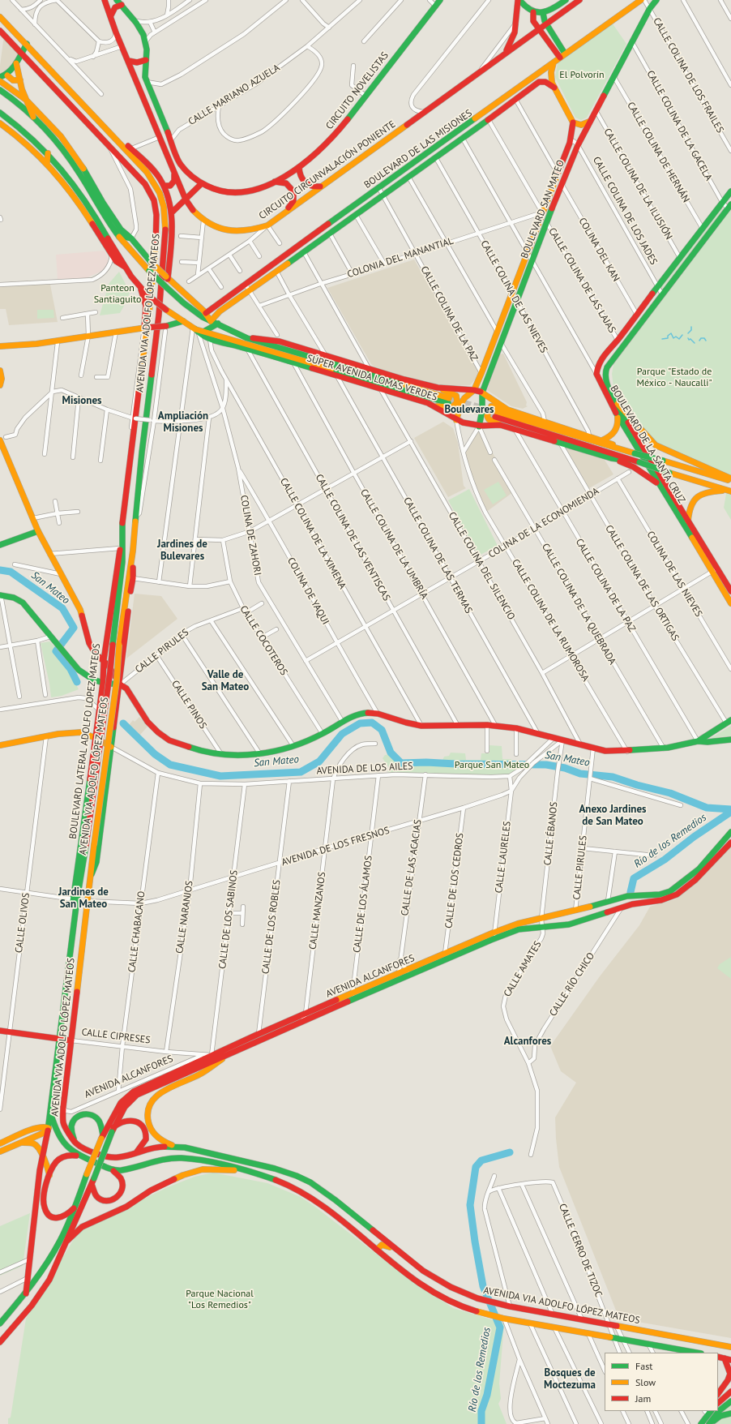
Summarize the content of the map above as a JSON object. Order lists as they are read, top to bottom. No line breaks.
{"streets":{"main road":["CIRCUITO NOVELISTAS","BOULEVARD DE LAS MISIONES","CIRCUITO CIRCUNVALACIÓN PONIENTE","BOULEVARD SAN MATEO","AVENIDA VIA ADOLFO LÓPEZ MATEOS","SÚPER AVENIDA LOMAS VERDES","BOULEVARD DE LA SANTA CRUZ","BOULEVARD LATERAL ADOLFO LOPEZ MATEOS","AVENIDA DE LOS AILES","AVENIDA ALCANFORES","CALLE CIPRESES"],"street":["CALLE COLINA DE LOS FRAILES","CALLE MARIANO AZUELA","CALLE COLINA DE LA GACELA","CALLE COLINA DE HERNÁN","CALLE COLINA DE LA ILUSIÓN","CALLE COLINA DE LOS JADES","COLINA DEL KAN","COLONIA DEL MANANTIAL","CALLE COLINA DE LAS LAJAS","CALLE COLINA DE LAS NIEVES","CALLE COLINA DE LA PAZ","COLINA DE LA ECONOMIENDA","CALLE COLINA DE LA XIMENA","COLINA DE ZAHORI","CALLE COLINA DE LAS VENTISCAS","CALLE COLINA DE LA UMBRÍA","CALLE COLINA DE LAS TERMAS","CALLE COLINA DEL SILENCIO","COLINA DE LAS NIEVES","CALLE COLINA DE LAS ORTIGAS","COLINA DE YAQUI","CALLE COLINA DE LA QUEBRADA","CALLE COLINA DE LA RUMOROSA","CALLE COCOTEROS","CALLE PIRULES","CALLE PINOS","CALLE ÉBANOS","AVENIDA DE LOS FRESNOS","CALLE LAURELES","CALLE DE LAS ACACIAS","CALLE DE LOS CEDROS","CALLE DE LOS ÁLAMOS","CALLE MANZANOS","CALLE NARANJOS","CALLE DE LOS SABINOS","CALLE OLIVOS","CALLE DE LOS ROBLES","CALLE CHABACANO","CALLE AMATES","CALLE RÍO CHICO","CALLE CERRO DE TIZOC"]},"crossings":[["CALLE COLINA DE LOS FRAILES","BOULEVARD SAN MATEO"],["CIRCUITO NOVELISTAS","CALLE MARIANO AZUELA"],["CALLE COLINA DE LA GACELA","BOULEVARD SAN MATEO"],["CALLE COLINA DE LA GACELA","BOULEVARD DE LA SANTA CRUZ"],["BOULEVARD DE LAS MISIONES","CALLE COLINA DE LAS NIEVES"],["BOULEVARD DE LAS MISIONES","CALLE COLINA DE LA PAZ"],["BOULEVARD DE LAS MISIONES","SÚPER AVENIDA LOMAS VERDES"],["CALLE COLINA DE HERNÁN","BOULEVARD SAN MATEO"],["CALLE COLINA DE LA ILUSIÓN","BOULEVARD SAN MATEO"],["BOULEVARD SAN MATEO","CALLE COLINA DE LOS JADES"],["BOULEVARD SAN MATEO","COLINA DEL KAN"],["BOULEVARD SAN MATEO","COLONIA DEL MANANTIAL"],["BOULEVARD SAN MATEO","CALLE COLINA DE LAS LAJAS"],["BOULEVARD SAN MATEO","CALLE COLINA DE LAS NIEVES"],["BOULEVARD SAN MATEO","CALLE COLINA DE LA PAZ"],["BOULEVARD SAN MATEO","SÚPER AVENIDA LOMAS VERDES"],["BOULEVARD SAN MATEO","CALLE COLINA DE LA RUMOROSA"],["CALLE COLINA DE LOS JADES","BOULEVARD DE LA SANTA CRUZ"],["COLONIA DEL MANANTIAL","CALLE COLINA DE LAS NIEVES"],["COLONIA DEL MANANTIAL","CALLE COLINA DE LA PAZ"],["CALLE COLINA DE LAS NIEVES","SÚPER AVENIDA LOMAS VERDES"],["AVENIDA VIA ADOLFO LÓPEZ MATEOS","BOULEVARD LATERAL ADOLFO LOPEZ MATEOS"],["AVENIDA VIA ADOLFO LÓPEZ MATEOS","AVENIDA DE LOS FRESNOS"],["AVENIDA VIA ADOLFO LÓPEZ MATEOS","AVENIDA ALCANFORES"],["AVENIDA VIA ADOLFO LÓPEZ MATEOS","CALLE CIPRESES"],["AVENIDA VIA ADOLFO LÓPEZ MATEOS","CALLE CERRO DE TIZOC"],["CALLE COLINA DE LA PAZ","SÚPER AVENIDA LOMAS VERDES"],["CALLE COLINA DE LA PAZ","COLINA DE LA ECONOMIENDA"],["SÚPER AVENIDA LOMAS VERDES","CALLE COLINA DE LA XIMENA"],["SÚPER AVENIDA LOMAS VERDES","COLINA DE ZAHORI"],["SÚPER AVENIDA LOMAS VERDES","CALLE COLINA DE LAS VENTISCAS"],["SÚPER AVENIDA LOMAS VERDES","CALLE COLINA DE LA UMBRÍA"],["SÚPER AVENIDA LOMAS VERDES","CALLE COLINA DE LAS TERMAS"],["SÚPER AVENIDA LOMAS VERDES","CALLE COLINA DEL SILENCIO"],["SÚPER AVENIDA LOMAS VERDES","CALLE COLINA DE LAS ORTIGAS"],["SÚPER AVENIDA LOMAS VERDES","CALLE COLINA DE LA RUMOROSA"],["COLINA DE LA ECONOMIENDA","CALLE COLINA DE LA XIMENA"],["COLINA DE LA ECONOMIENDA","COLINA DE ZAHORI"],["COLINA DE LA ECONOMIENDA","CALLE COLINA DE LAS VENTISCAS"],["COLINA DE LA ECONOMIENDA","CALLE COLINA DE LA UMBRÍA"],["COLINA DE LA ECONOMIENDA","CALLE COLINA DE LAS TERMAS"],["COLINA DE LA ECONOMIENDA","CALLE COLINA DEL SILENCIO"],["COLINA DE LA ECONOMIENDA","COLINA DE LAS NIEVES"],["COLINA DE LA ECONOMIENDA","CALLE COLINA DE LAS ORTIGAS"],["COLINA DE LA ECONOMIENDA","COLINA DE YAQUI"],["COLINA DE LA ECONOMIENDA","CALLE COLINA DE LA QUEBRADA"],["COLINA DE LA ECONOMIENDA","CALLE COLINA DE LA RUMOROSA"],["COLINA DE ZAHORI","COLINA DE YAQUI"],["CALLE COCOTEROS","CALLE PIRULES"],["CALLE PIRULES","CALLE PINOS"],["CALLE PIRULES","AVENIDA ALCANFORES"],["BOULEVARD LATERAL ADOLFO LOPEZ MATEOS","AVENIDA DE LOS AILES"],["AVENIDA DE LOS AILES","CALLE LAURELES"],["AVENIDA DE LOS AILES","CALLE DE LAS ACACIAS"],["AVENIDA DE LOS AILES","CALLE DE LOS ÁLAMOS"],["AVENIDA DE LOS AILES","CALLE MANZANOS"],["AVENIDA DE LOS AILES","CALLE NARANJOS"],["AVENIDA DE LOS AILES","CALLE DE LOS SABINOS"],["AVENIDA DE LOS AILES","CALLE OLIVOS"],["AVENIDA DE LOS AILES","CALLE DE LOS ROBLES"],["AVENIDA DE LOS AILES","CALLE CHABACANO"],["CALLE ÉBANOS","AVENIDA DE LOS FRESNOS"],["CALLE ÉBANOS","CALLE AMATES"],["CALLE ÉBANOS","AVENIDA ALCANFORES"],["AVENIDA DE LOS FRESNOS","CALLE LAURELES"],["AVENIDA DE LOS FRESNOS","CALLE DE LAS ACACIAS"],["AVENIDA DE LOS FRESNOS","CALLE DE LOS CEDROS"],["AVENIDA DE LOS FRESNOS","CALLE DE LOS ÁLAMOS"],["AVENIDA DE LOS FRESNOS","CALLE MANZANOS"],["AVENIDA DE LOS FRESNOS","CALLE NARANJOS"],["AVENIDA DE LOS FRESNOS","CALLE DE LOS SABINOS"],["AVENIDA DE LOS FRESNOS","CALLE DE LOS ROBLES"],["AVENIDA DE LOS FRESNOS","CALLE CHABACANO"],["CALLE LAURELES","AVENIDA ALCANFORES"],["CALLE DE LAS ACACIAS","AVENIDA ALCANFORES"],["CALLE DE LOS CEDROS","AVENIDA ALCANFORES"],["CALLE DE LOS ÁLAMOS","AVENIDA ALCANFORES"],["CALLE MANZANOS","AVENIDA ALCANFORES"],["CALLE NARANJOS","CALLE CIPRESES"],["CALLE DE LOS SABINOS","AVENIDA ALCANFORES"],["CALLE DE LOS SABINOS","CALLE CIPRESES"],["CALLE OLIVOS","CALLE CIPRESES"],["CALLE DE LOS ROBLES","AVENIDA ALCANFORES"],["CALLE CHABACANO","AVENIDA ALCANFORES"],["CALLE CHABACANO","CALLE CIPRESES"],["CALLE AMATES","AVENIDA ALCANFORES"],["CALLE AMATES","CALLE RÍO CHICO"],["AVENIDA ALCANFORES","CALLE RÍO CHICO"],["AVENIDA ALCANFORES","CALLE CIPRESES"]],"districts":["Misiones","Boulevares","Ampliación Misiones","Jardines de Bulevares","Valle de San Mateo","Anexo Jardines de San Mateo","Jardines de San Mateo","Alcanfores","Bosques de Moctezuma"],"water":["San Mateo","Río de los Remedios"],"parks":["El Polvorín","Panteon Santiaguito","Parque \"Estado de México - Naucalli\"","Parque San Mateo","Parque Nacional \"Los Remedios\""],"legend":["Fast","Slow","Jam"]}
